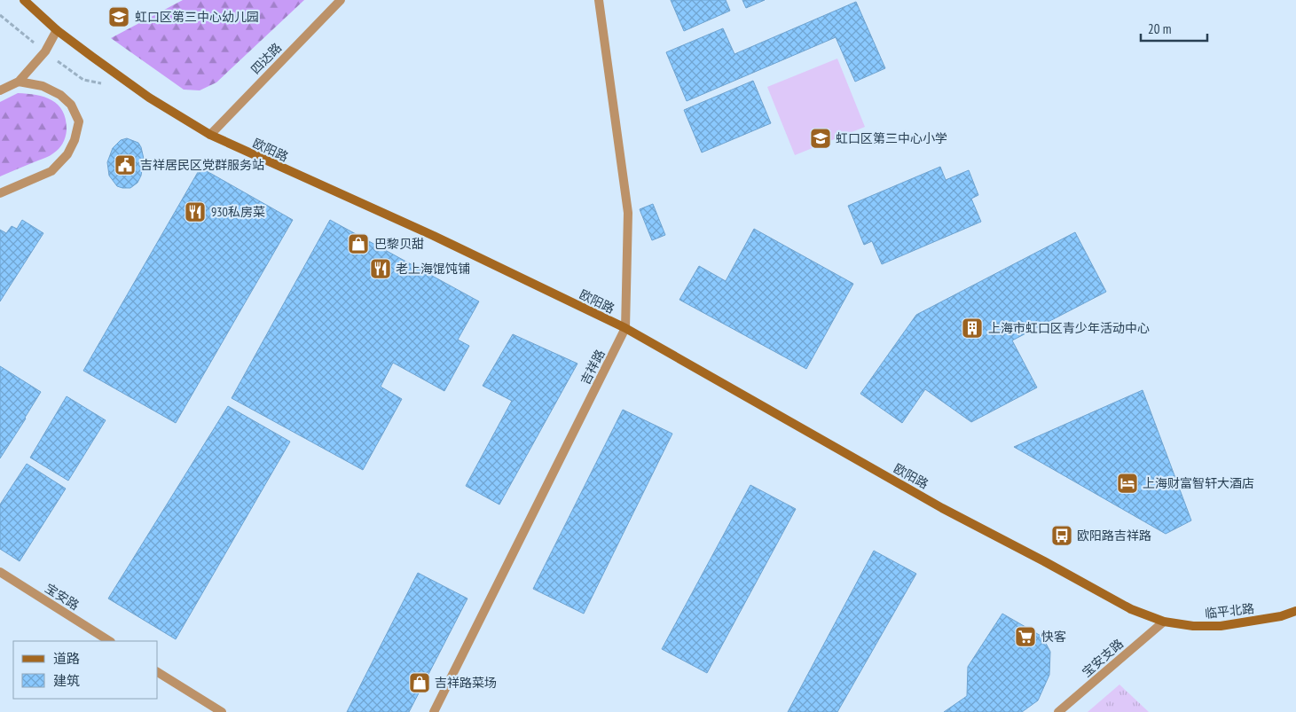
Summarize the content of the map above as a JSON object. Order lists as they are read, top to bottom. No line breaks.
{"streets":{"street":["四达路","欧阳路","吉祥路","宝安路","临平北路","宝安支路"]},"crossings":[["四达路","欧阳路"],["欧阳路","吉祥路"],["欧阳路","临平北路"],["欧阳路","宝安支路"],["临平北路","宝安支路"]],"places":{"school or university":["虹口区第三中心幼儿园","虹口区第三中心小学"],"public building":["吉祥居民区党群服务站"],"restaurant":["930私房菜","老上海馄饨铺"],"shop":["巴黎贝甜","吉祥路菜场"],"building":["上海市虹口区青少年活动中心"],"hotel":["上海财富智轩大酒店"],"bus stop":["欧阳路吉祥路"],"supermarket":["快客"]},"legend":["道路","建筑"],"scale_bar":"20 m"}
